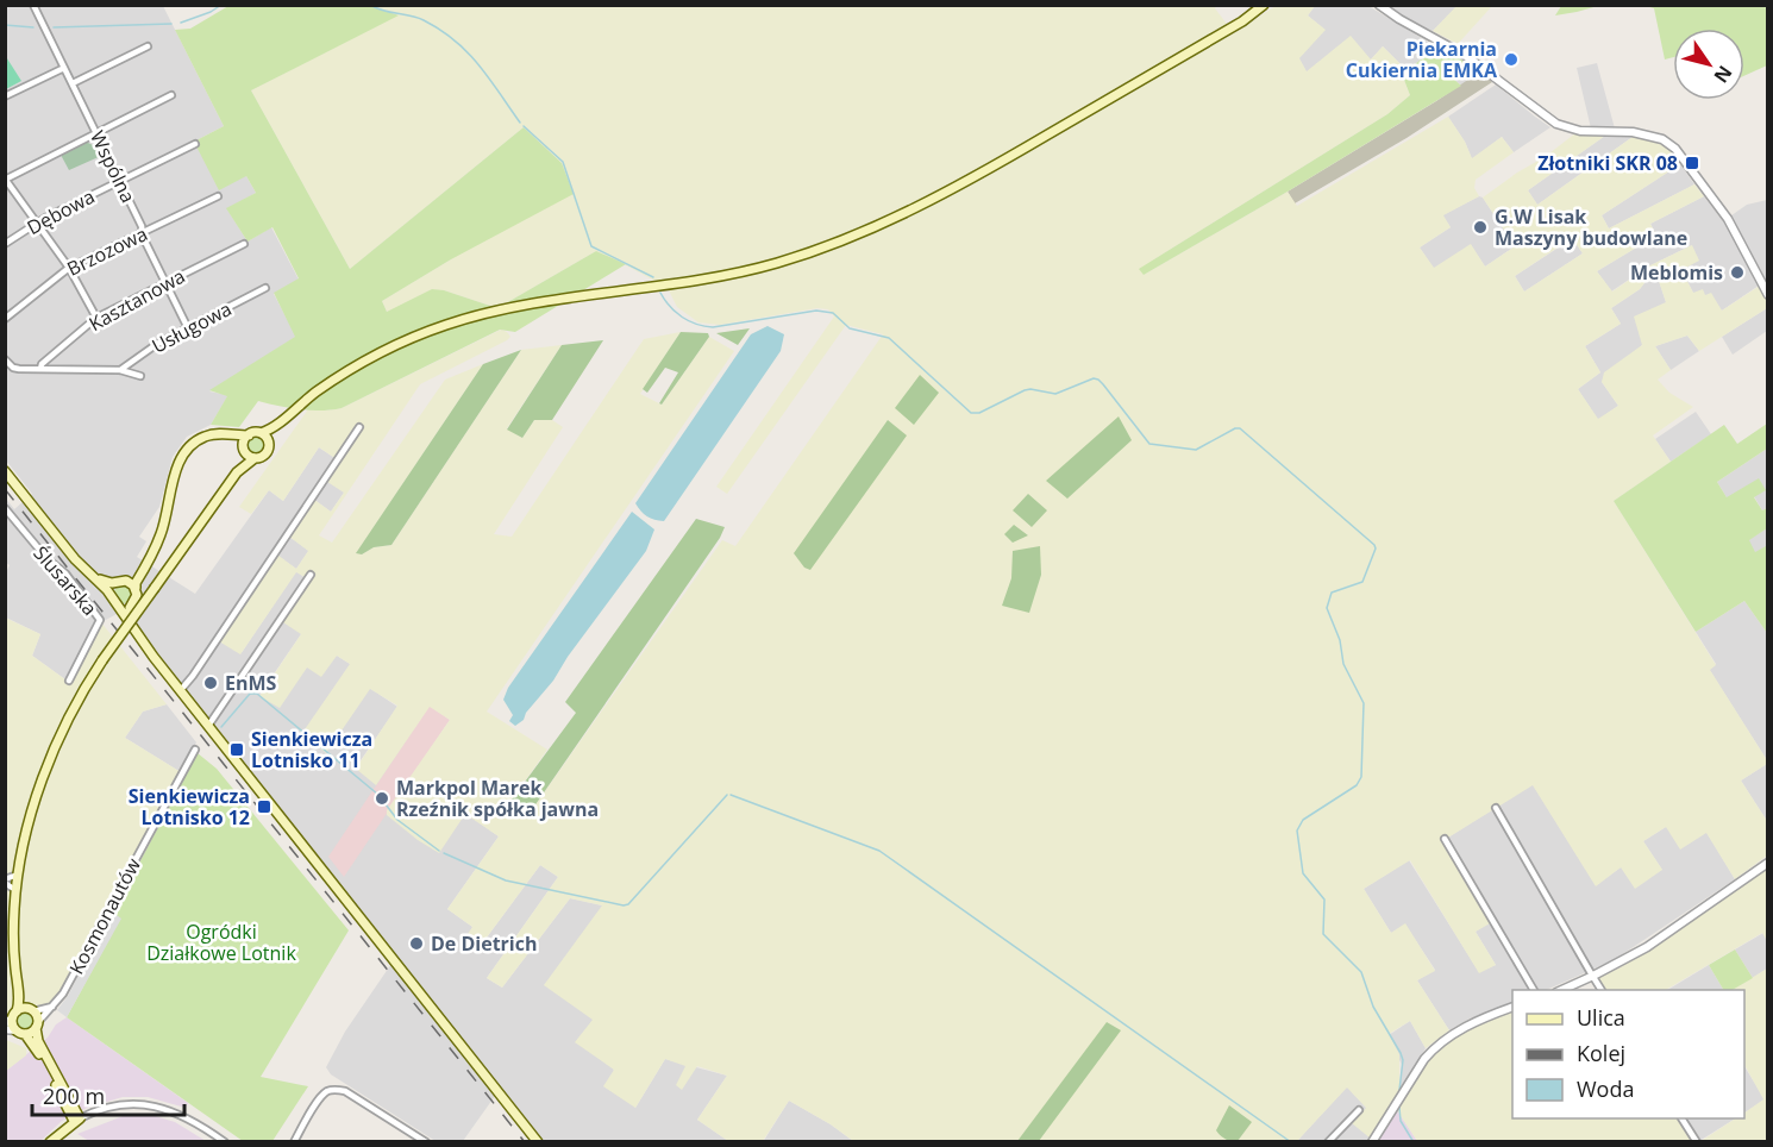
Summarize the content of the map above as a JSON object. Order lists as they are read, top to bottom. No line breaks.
{"streets":{"street":["Wspólna","Dębowa","Brzozowa","Kasztanowa","Usługowa","Ślusarska","Kosmonautów"]},"crossings":[["Wspólna","Dębowa"],["Wspólna","Brzozowa"],["Wspólna","Kasztanowa"],["Wspólna","Usługowa"]],"parks":["Ogródki Działkowe Lotnik"],"places":{"other":["Piekarnia Cukiernia EMKA","G.W Lisak Maszyny budowlane","Meblomis","EnMS","Markpol Marek Rzeźnik spółka jawna","De Dietrich"],"transit":["Złotniki SKR 08","Sienkiewicza Lotnisko 11","Sienkiewicza Lotnisko 12"]},"legend":["Ulica","Kolej","Woda"],"scale_bar":"200 m","north":"bottom right"}
